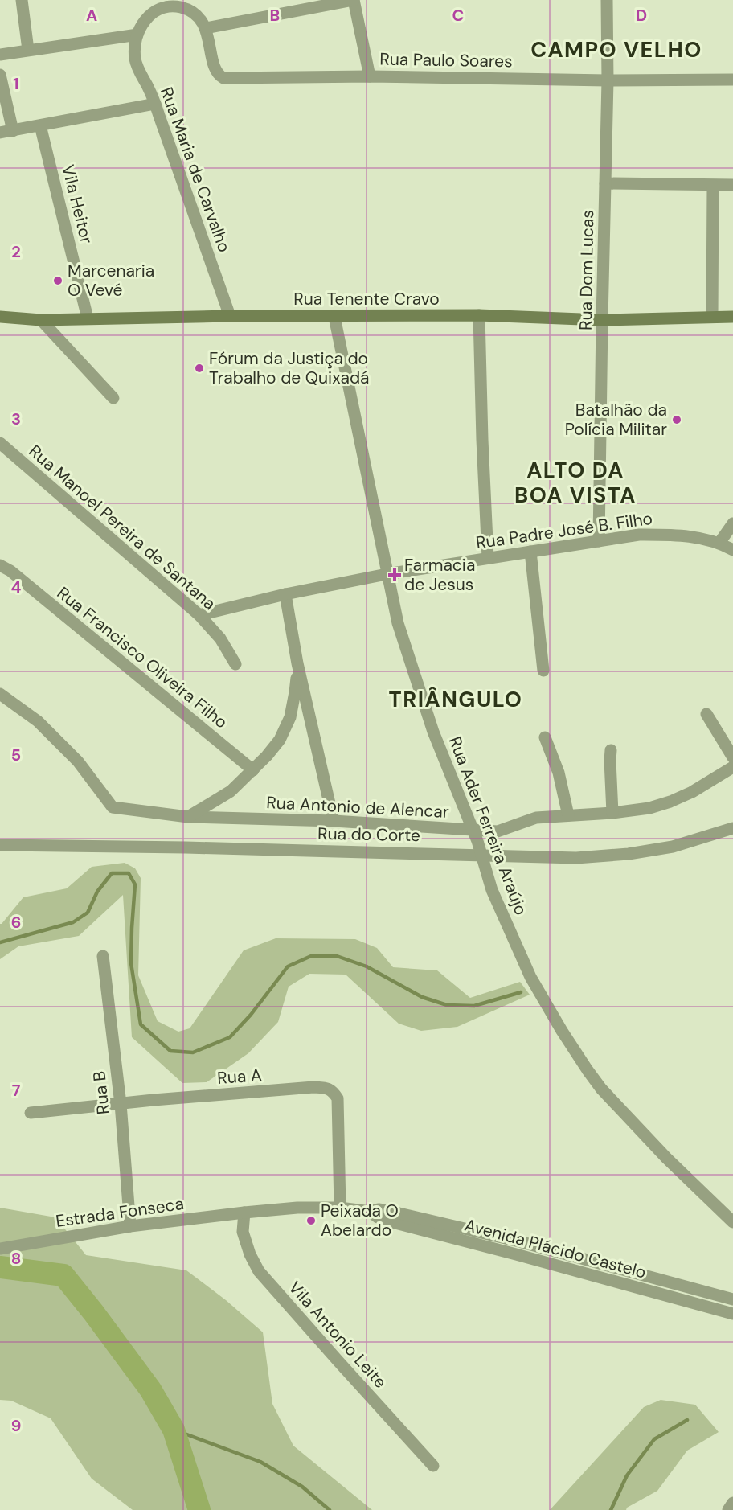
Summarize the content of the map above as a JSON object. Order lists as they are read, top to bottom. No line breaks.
{"streets":{"main road":["Rua Tenente Cravo"],"street":["Rua Paulo Soares","Rua Maria de Carvalho","Vila Heitor","Rua Dom Lucas","Rua Manoel Pereira de Santana","Rua Padre José B. Filho","Rua Francisco Oliveira Filho","Rua Antonio de Alencar","Rua Ader Ferreira Araújo","Rua do Corte","Rua A","Rua B","Estrada Fonseca","Avenida Plácido Castelo","Vila Antonio Leite"]},"crossings":[["Rua Paulo Soares","Rua Dom Lucas"],["Rua Maria de Carvalho","Rua Tenente Cravo"],["Vila Heitor","Rua Tenente Cravo"],["Rua Dom Lucas","Rua Tenente Cravo"],["Rua Dom Lucas","Rua Padre José B. Filho"],["Rua Tenente Cravo","Rua Ader Ferreira Araújo"],["Rua Manoel Pereira de Santana","Rua Padre José B. Filho"],["Rua Padre José B. Filho","Rua Ader Ferreira Araújo"],["Rua Antonio de Alencar","Rua Ader Ferreira Araújo"],["Rua Ader Ferreira Araújo","Rua do Corte"],["Rua A","Rua B"],["Rua A","Avenida Plácido Castelo"],["Rua B","Estrada Fonseca"],["Estrada Fonseca","Avenida Plácido Castelo"],["Estrada Fonseca","Vila Antonio Leite"],["Avenida Plácido Castelo","Vila Antonio Leite"]],"districts":["CAMPO VELHO","ALTO DA BOA VISTA","TRIÂNGULO"],"places":{"other":["Marcenaria O Vevé","Fórum da Justiça do Trabalho de Quixadá","Batalhão da Polícia Militar","Peixada O Abelardo"],"health":["Farmacia de Jesus"]},"grid":{"columns":["A","B","C","D"],"rows":["1","2","3","4","5","6","7","8","9"]}}
